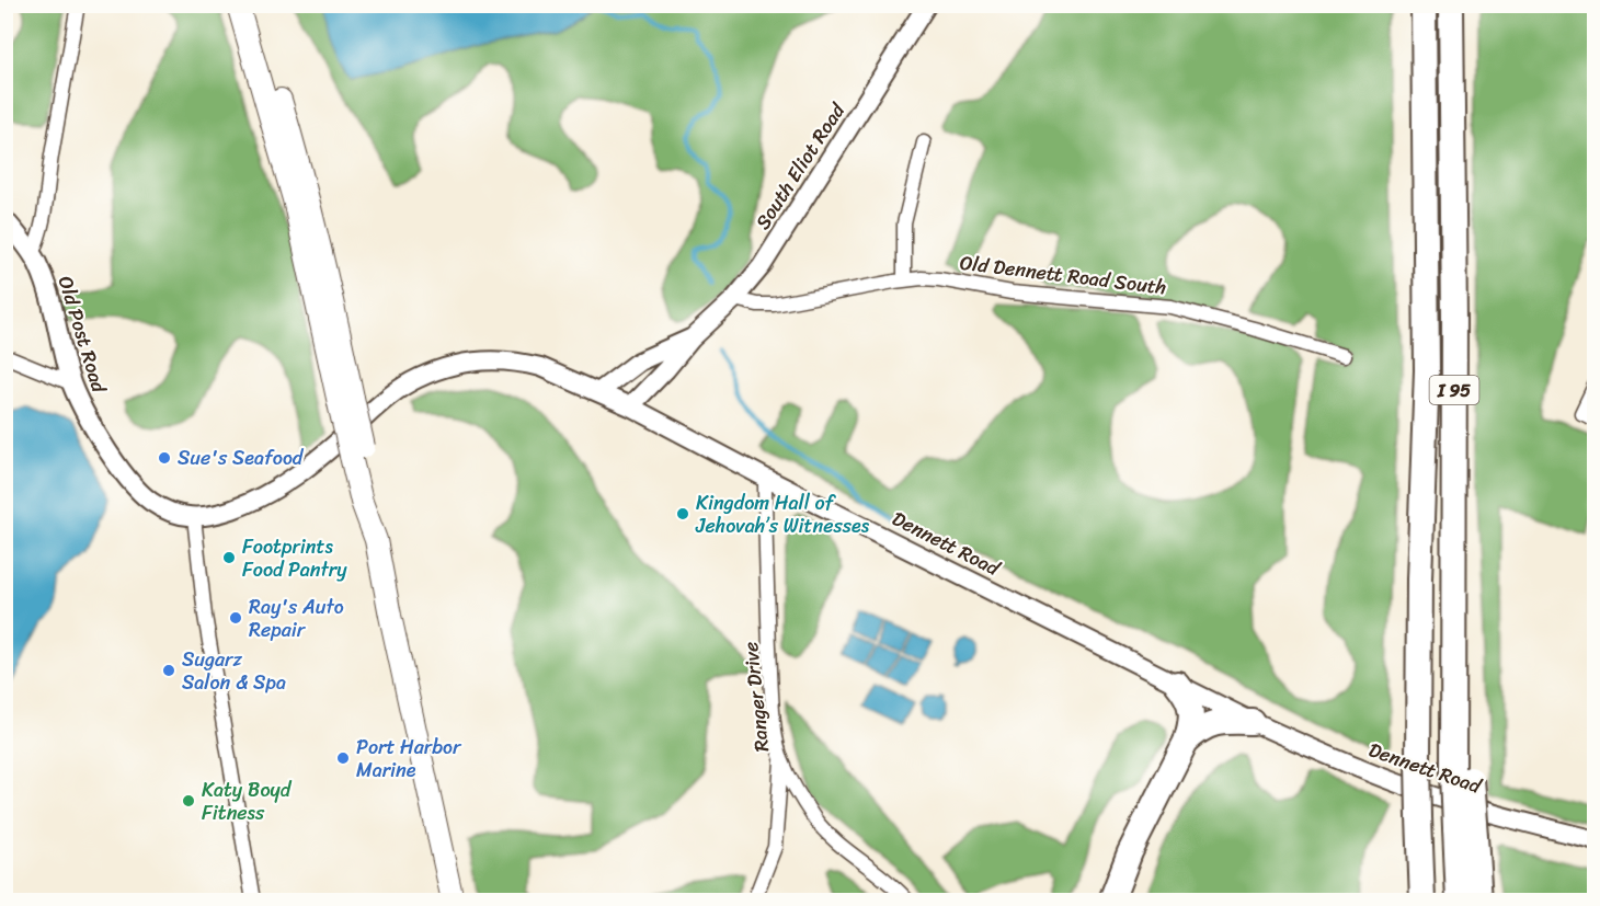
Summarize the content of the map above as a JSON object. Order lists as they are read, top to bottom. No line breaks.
{"streets":{"highway":["I 95"],"main road":["South Eliot Road","Old Post Road","Dennett Road"],"street":["Old Dennett Road South","Ranger Drive"]},"crossings":[["South Eliot Road","Old Dennett Road South"],["South Eliot Road","Dennett Road"],["Old Post Road","Dennett Road"],["Dennett Road","Ranger Drive"]],"places":["Sue's Seafood","Kingdom Hall of Jehovah’s Witnesses","Footprints Food Pantry","Ray's Auto Repair","Sugarz Salon & Spa","Port Harbor Marine","Katy Boyd Fitness"]}
